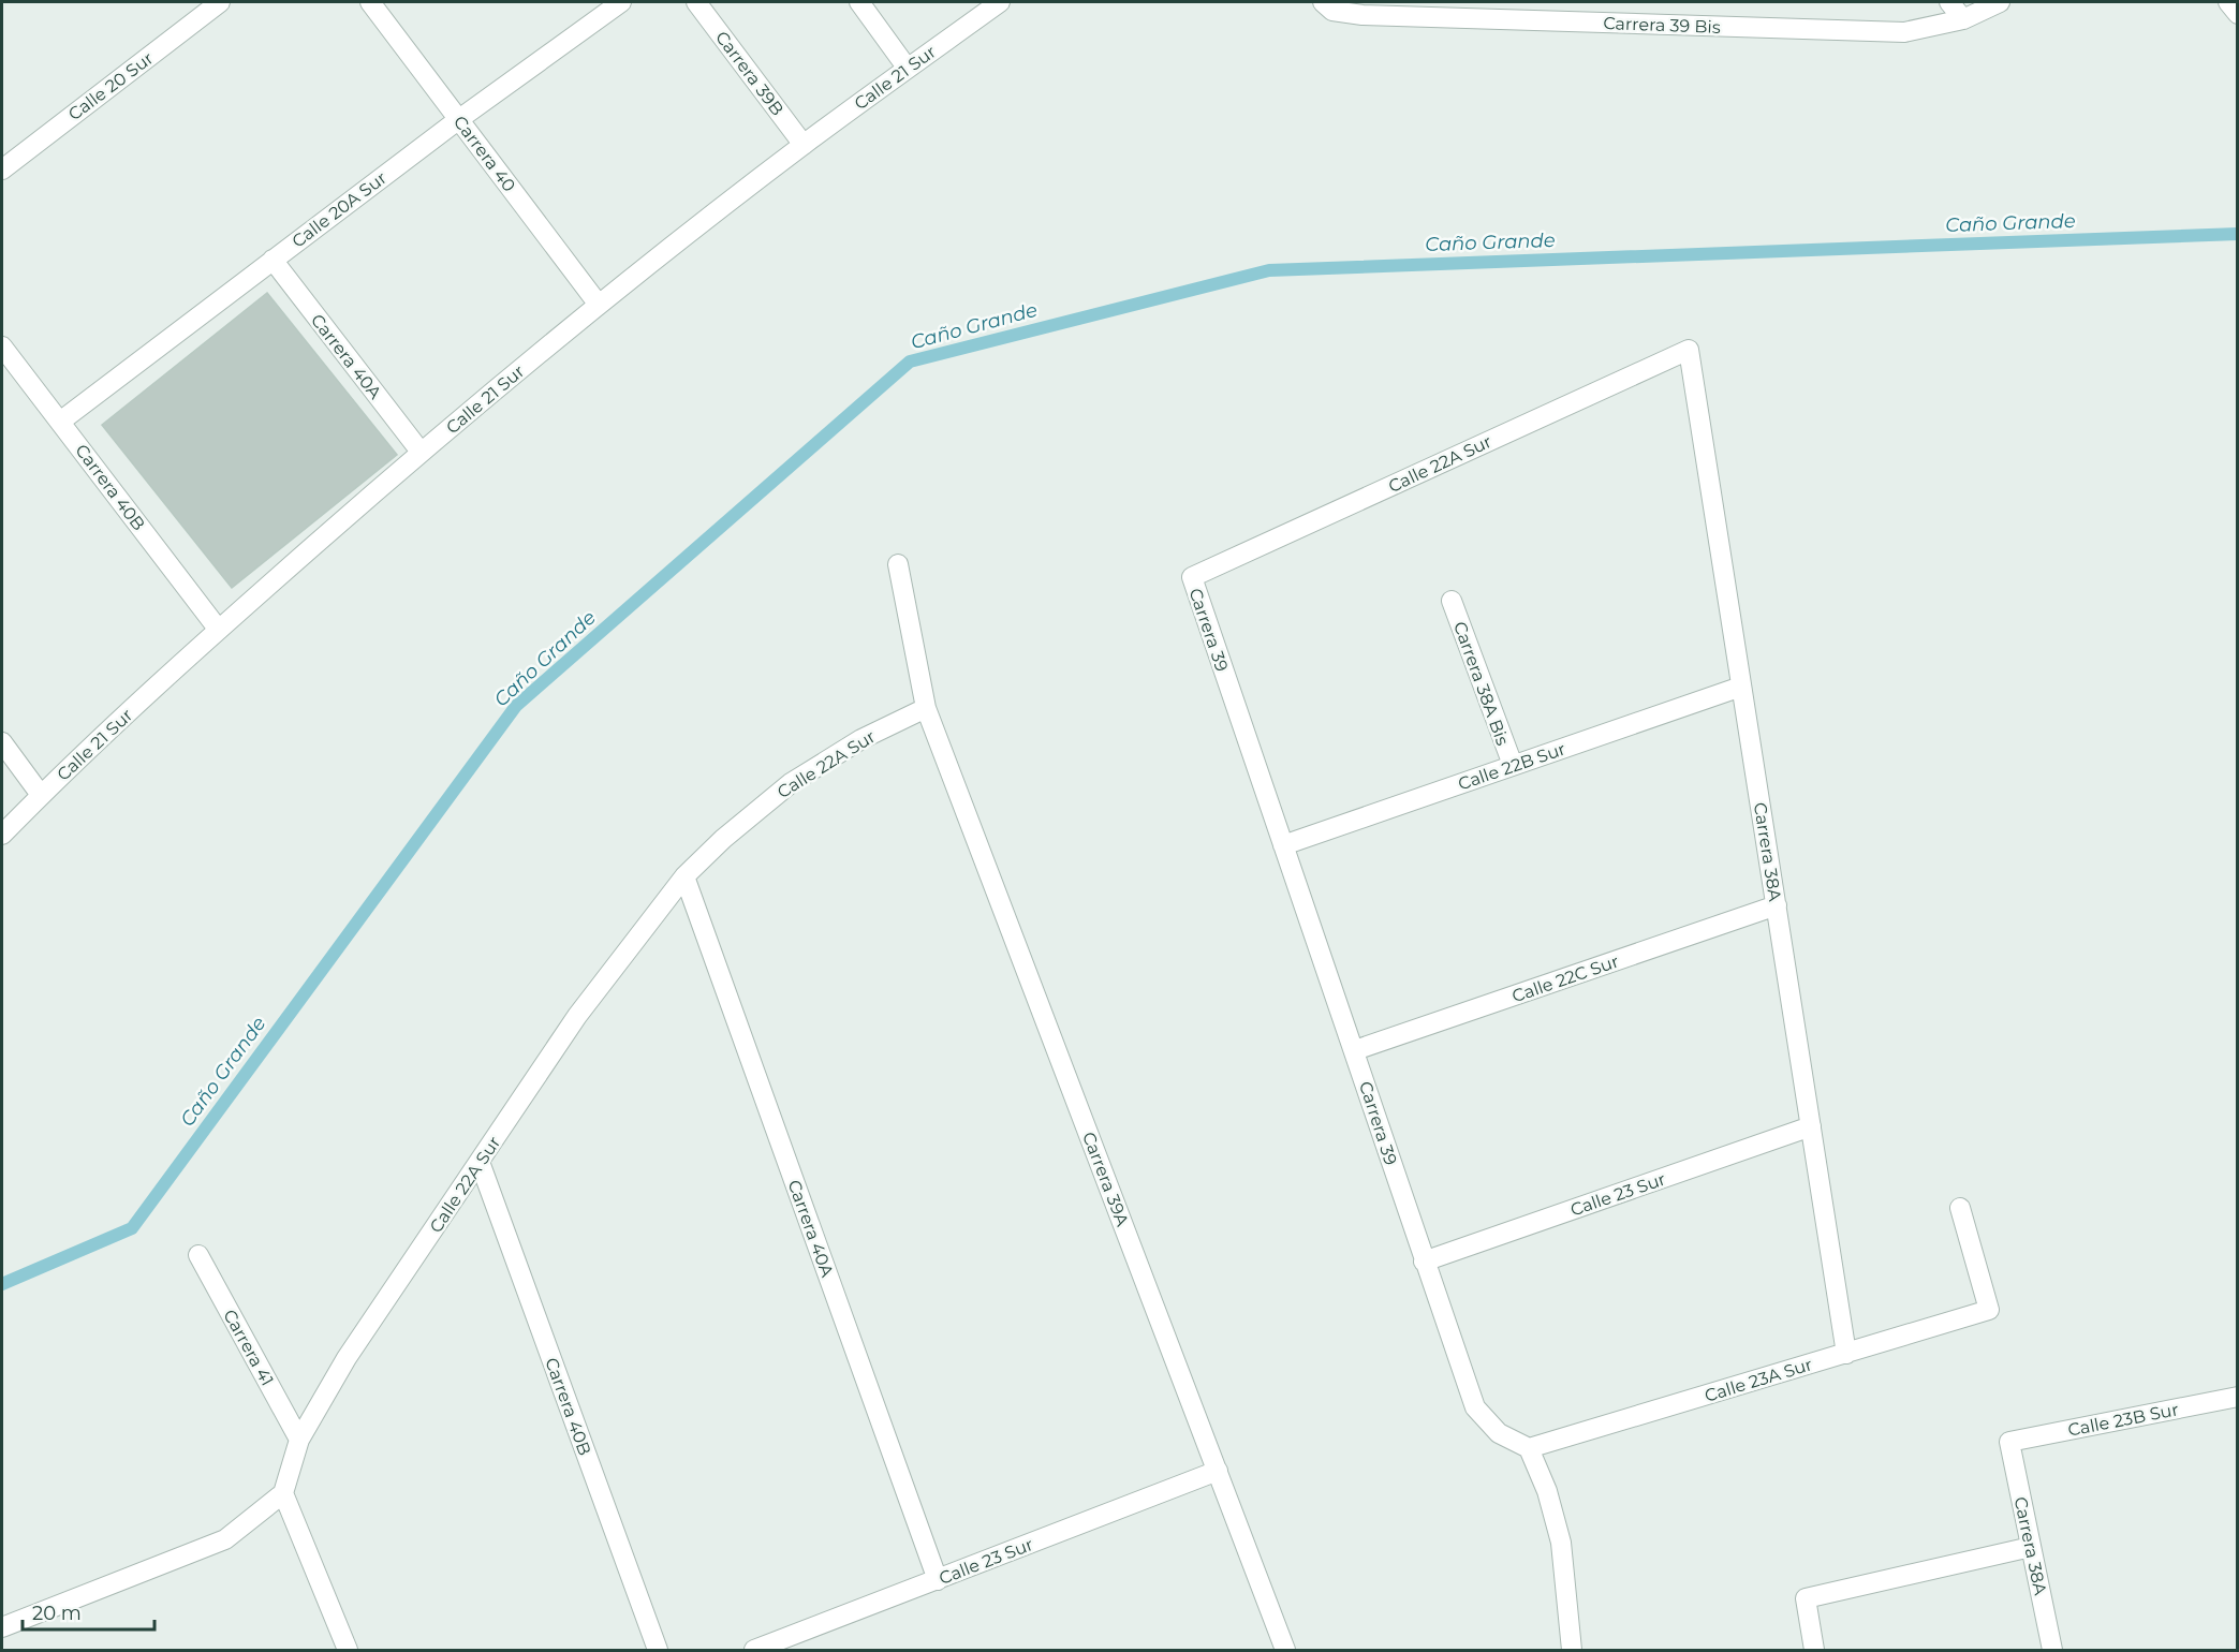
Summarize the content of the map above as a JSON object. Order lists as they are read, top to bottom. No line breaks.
{"streets":{"street":["Carrera 39 Bis","Carrera 39B","Calle 21 Sur","Calle 20 Sur","Carrera 40","Calle 20A Sur","Carrera 40A","Calle 22A Sur","Carrera 40B","Carrera 39","Carrera 38A Bis","Calle 22B Sur","Carrera 38A","Calle 22C Sur","Carrera 39A","Calle 23 Sur","Carrera 41","Calle 23A Sur","Calle 23B Sur"]},"crossings":[["Carrera 39B","Calle 21 Sur"],["Calle 21 Sur","Carrera 40"],["Calle 21 Sur","Carrera 40A"],["Calle 21 Sur","Carrera 40B"],["Carrera 40","Calle 20A Sur"],["Calle 20A Sur","Carrera 40A"],["Calle 20A Sur","Carrera 40B"],["Carrera 40A","Calle 22A Sur"],["Carrera 40A","Calle 23 Sur"],["Calle 22A Sur","Carrera 40B"],["Calle 22A Sur","Carrera 39"],["Calle 22A Sur","Carrera 38A"],["Calle 22A Sur","Carrera 39A"],["Calle 22A Sur","Carrera 41"],["Carrera 39","Calle 22B Sur"],["Carrera 39","Calle 22C Sur"],["Carrera 39","Calle 23 Sur"],["Carrera 39","Calle 23A Sur"],["Carrera 38A Bis","Calle 22B Sur"],["Calle 22B Sur","Carrera 38A"],["Carrera 38A","Calle 22C Sur"],["Carrera 38A","Calle 23 Sur"],["Carrera 38A","Calle 23A Sur"],["Carrera 38A","Calle 23B Sur"],["Carrera 39A","Calle 23 Sur"]],"water":["Caño Grande"],"scale_bar":"20 m"}
